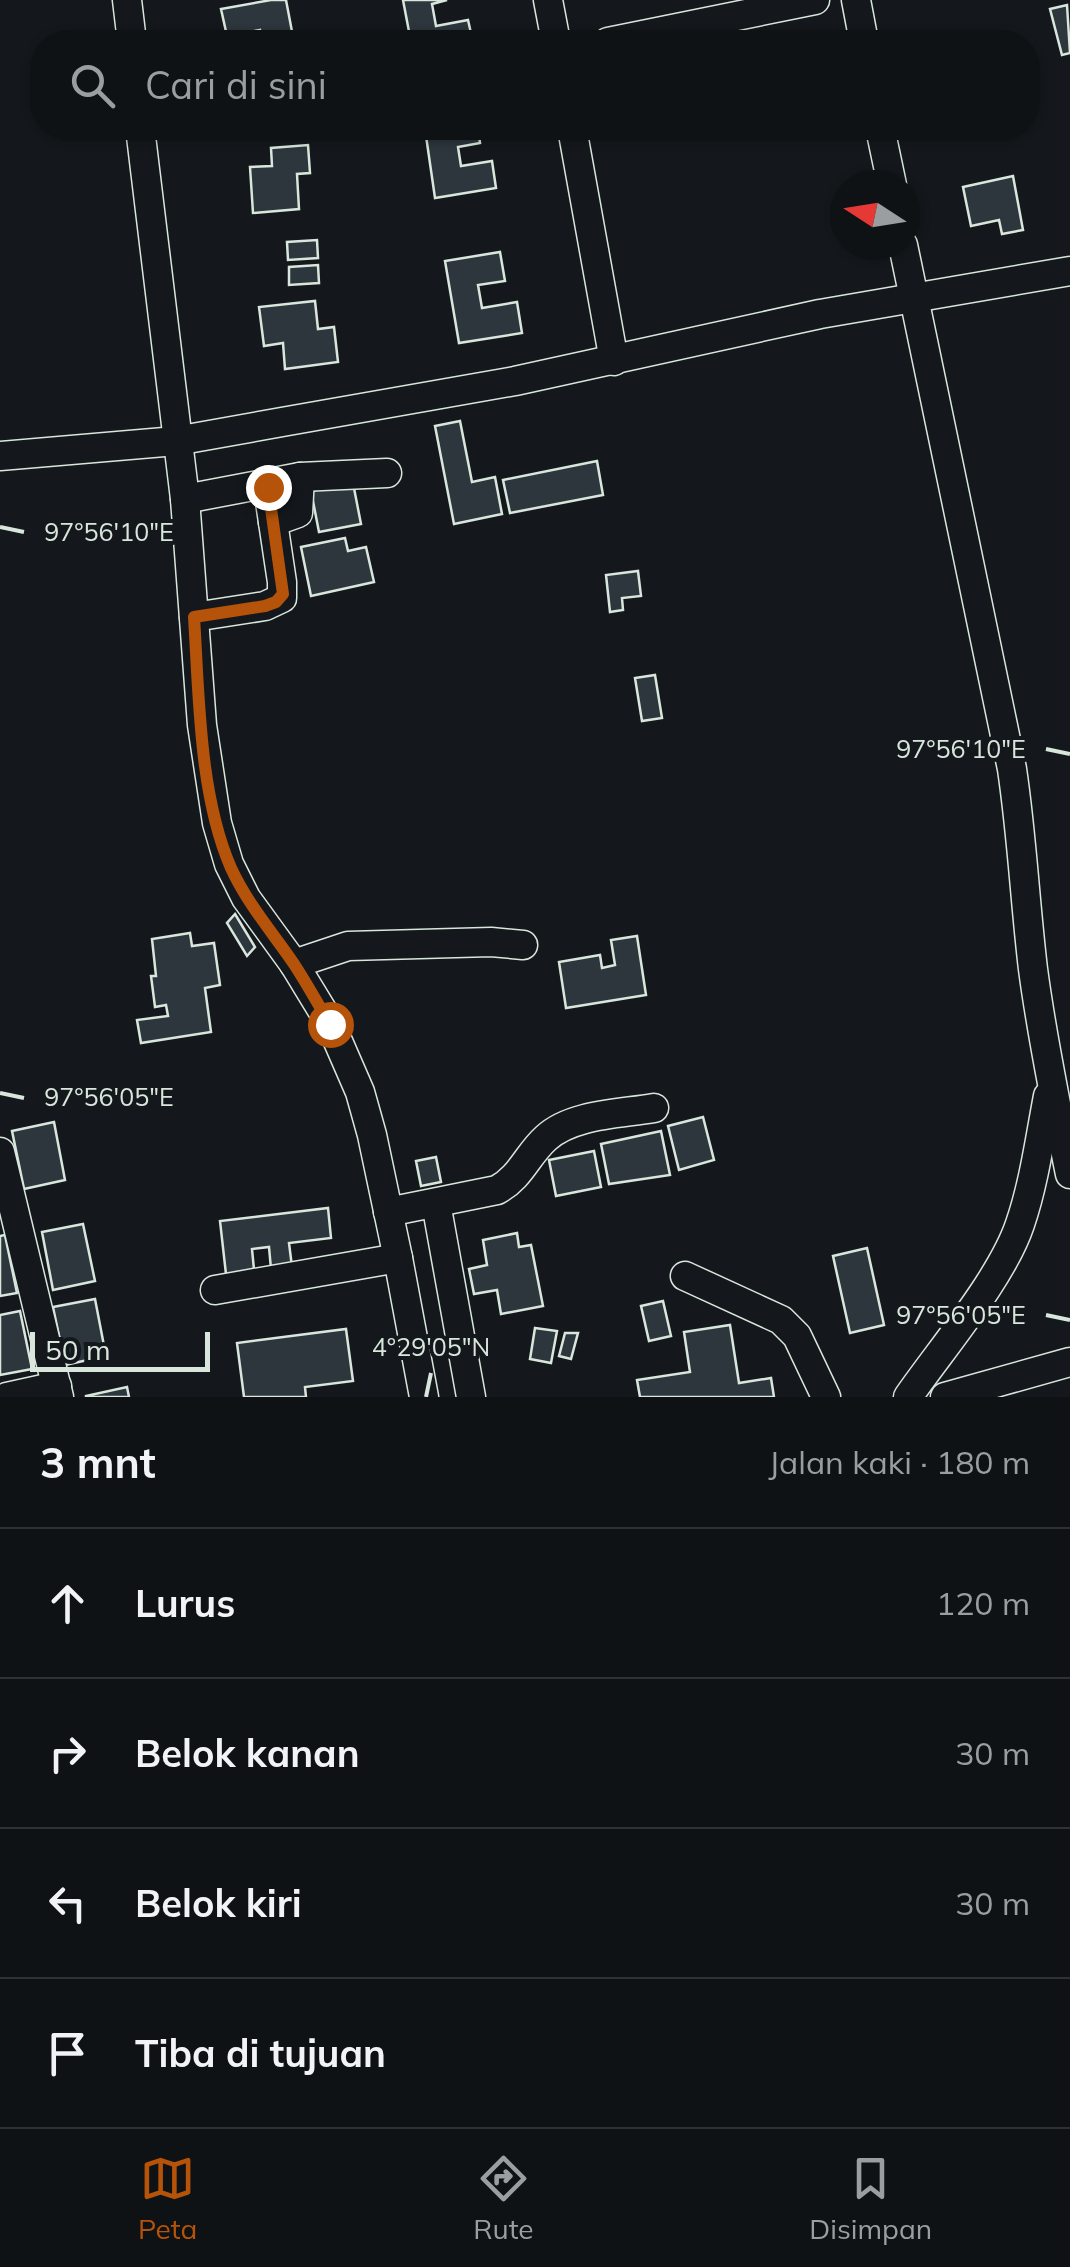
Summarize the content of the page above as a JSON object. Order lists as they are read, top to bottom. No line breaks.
{"scale_bar":"50 m","north":"left","page":{"search":"Cari di sini","scale":"50 m","heading":["3 mnt","Jalan kaki · 180 m"],"list":[["Lurus","120 m"],["Belok kanan","30 m"],["Belok kiri","30 m"],"Tiba di tujuan"],"nav":["Peta","Rute","Disimpan"]},"coordinates":["97°56'10\"E","97°56'05\"E","4°29'05\"N"]}
